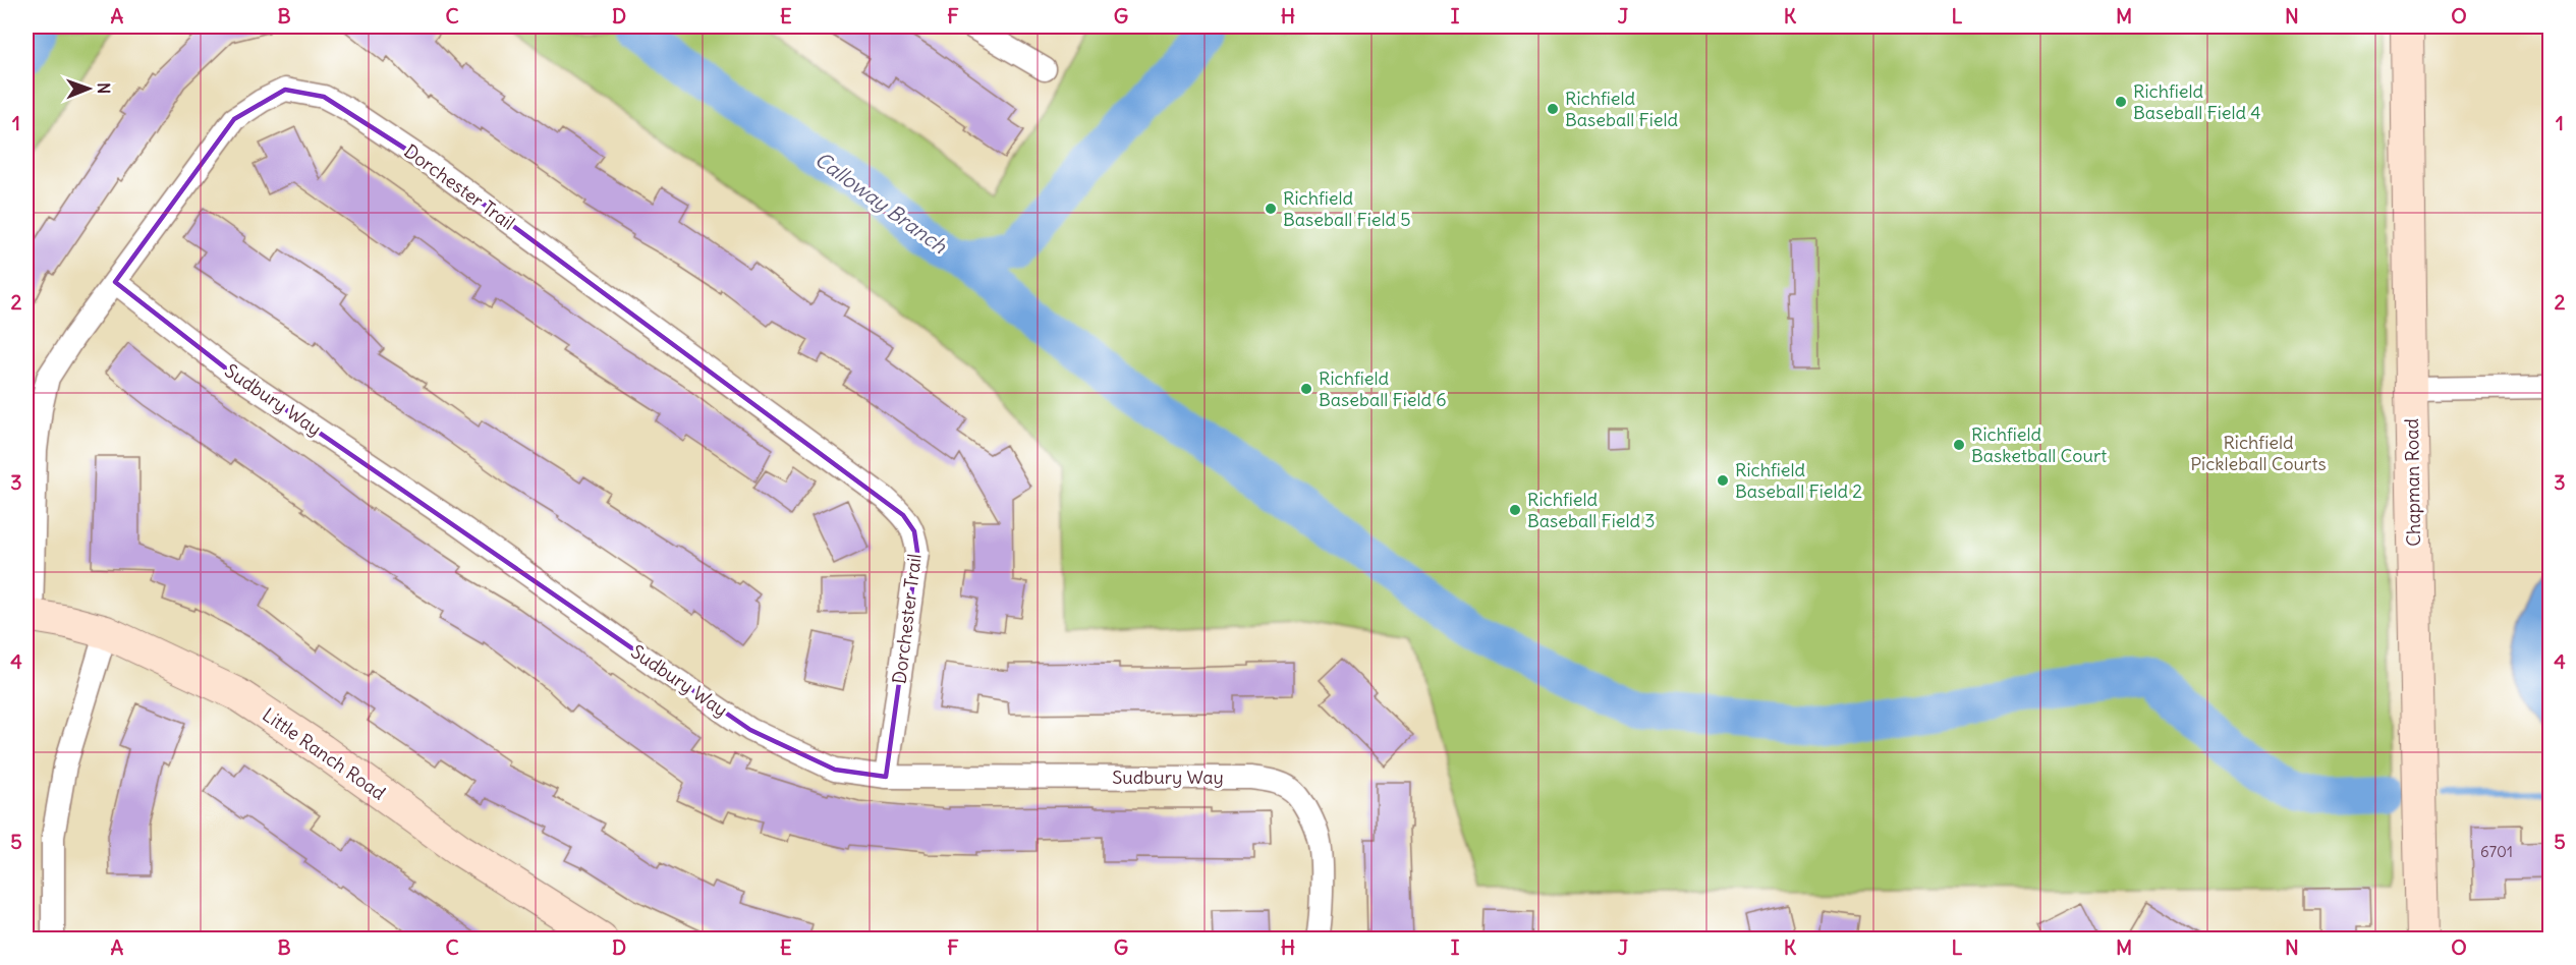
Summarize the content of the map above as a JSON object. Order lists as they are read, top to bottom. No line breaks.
{"streets":{"street":["Dorchester Trail","Sudbury Way","Chapman Road","Little Ranch Road"]},"crossings":[["Dorchester Trail","Sudbury Way"],["Dorchester Trail","Little Ranch Road"]],"water":["Calloway Branch"],"parks":["Richfield Pickleball Courts"],"places":["Richfield Baseball Field 4","Richfield Baseball Field","Richfield Baseball Field 5","Richfield Baseball Field 6","Richfield Basketball Court","Richfield Baseball Field 2","Richfield Baseball Field 3"],"house_numbers":["6701"],"north":"right","grid":{"columns":["A","B","C","D","E","F","G","H","I","J","K","L","M","N","O"],"rows":["1","2","3","4","5"]}}
